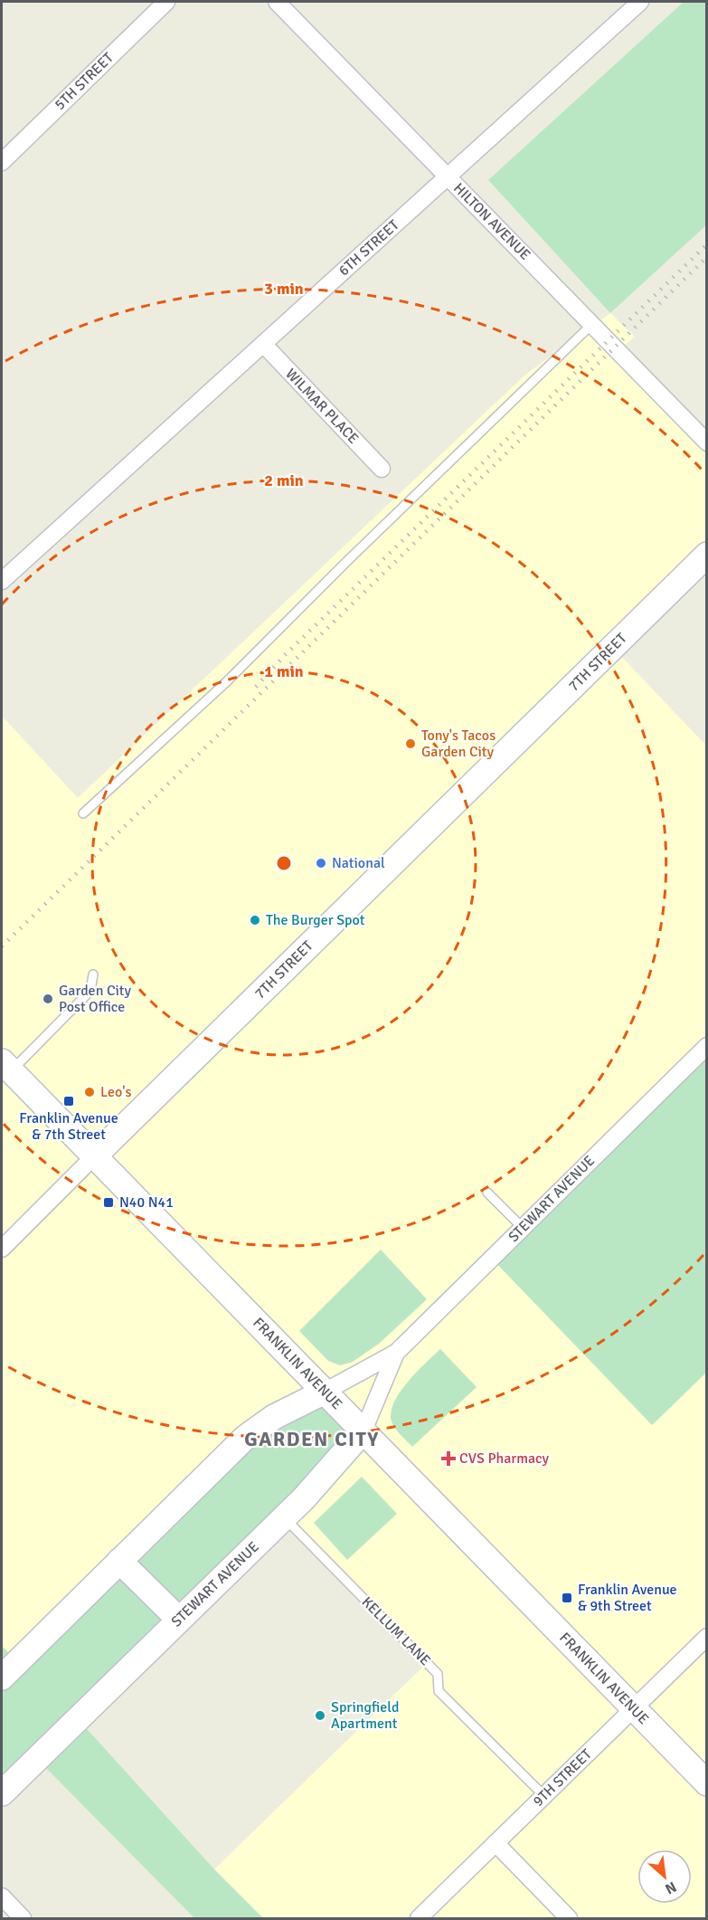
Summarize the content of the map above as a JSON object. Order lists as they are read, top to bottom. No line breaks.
{"streets":{"main road":["7TH STREET","STEWART AVENUE","FRANKLIN AVENUE"],"street":["5TH STREET","HILTON AVENUE","6TH STREET","WILMAR PLACE","9TH STREET"],"lane":["KELLUM LANE"]},"crossings":[["HILTON AVENUE","6TH STREET"],["6TH STREET","WILMAR PLACE"],["7TH STREET","FRANKLIN AVENUE"],["STEWART AVENUE","FRANKLIN AVENUE"],["STEWART AVENUE","KELLUM LANE"],["FRANKLIN AVENUE","9TH STREET"],["KELLUM LANE","9TH STREET"]],"districts":["GARDEN CITY"],"places":{"other":["Tony's Tacos Garden City","National","The Burger Spot","Garden City Post Office","Leo's","Springfield Apartment"],"transit":["Franklin Avenue & 7th Street","N40 N41","Franklin Avenue & 9th Street"],"health":["CVS Pharmacy"]},"north":"bottom right","rings":["3 min","2 min","1 min"]}
